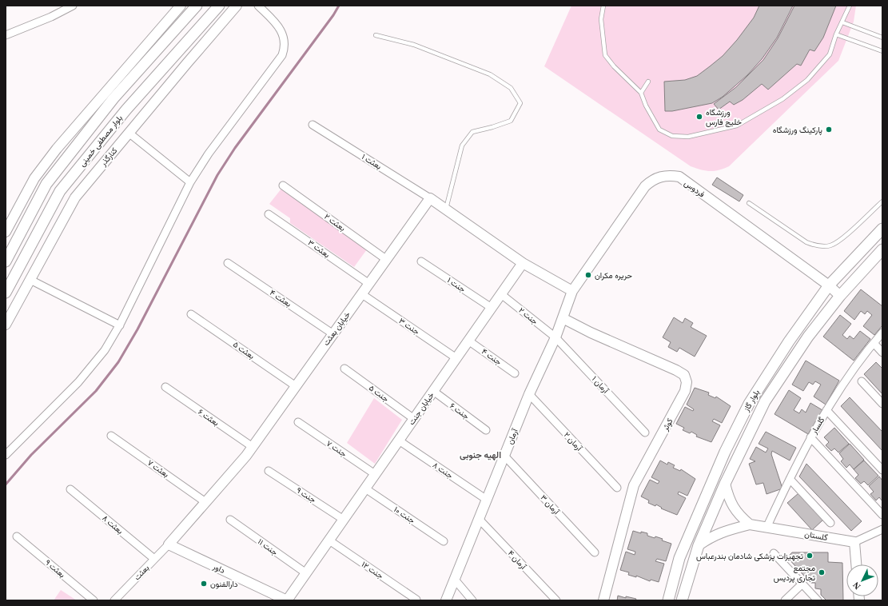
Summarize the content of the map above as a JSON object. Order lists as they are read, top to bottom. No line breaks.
{"streets":{"main road":["بلوار مصطفی خمینی","بلوار گاز"],"street":["کنارگذر","بعثت ۱","فردوس","بعثت ۲","بعثت ۳","جنت ۱","بعثت ۴","جنت ۲","جنت ۳","خیابان بعثت","بعثت ۵","جنت ۴","آرمان ۱","جنت ۵","خیابان جنت","جنت ۶","بعثت ۶","کوثر","گلسار","آرمان","آرمان ۲","جنت ۷","بعثت ۷","جنت ۸","جنت ۹","آرمان ۳","جنت ۱۰","بعثت ۸","گلستان","جنت ۱۱","آرمان ۴","بعثت ۹","داور","جنت ۱۲","بعثت"]},"crossings":[["بعثت ۱","خیابان بعثت"],["فردوس","بلوار گاز"],["فردوس","آرمان"],["بعثت ۲","خیابان بعثت"],["بعثت ۳","خیابان بعثت"],["جنت ۱","خیابان جنت"],["بعثت ۴","خیابان بعثت"],["جنت ۲","آرمان ۱"],["جنت ۲","خیابان جنت"],["جنت ۲","آرمان"],["جنت ۳","خیابان بعثت"],["جنت ۳","خیابان جنت"],["خیابان بعثت","بعثت ۵"],["خیابان بعثت","بعثت ۶"],["خیابان بعثت","بعثت ۷"],["خیابان بعثت","داور"],["خیابان بعثت","بعثت"],["جنت ۴","خیابان جنت"],["آرمان ۱","آرمان"],["جنت ۵","خیابان جنت"],["بلوار گاز","گلستان"],["خیابان جنت","جنت ۶"],["خیابان جنت","جنت ۷"],["خیابان جنت","جنت ۸"],["خیابان جنت","جنت ۹"],["خیابان جنت","جنت ۱۰"],["خیابان جنت","جنت ۱۱"],["خیابان جنت","داور"],["خیابان جنت","جنت ۱۲"],["کوثر","آرمان"],["گلسار","گلستان"],["آرمان","آرمان ۲"],["آرمان","جنت ۸"],["آرمان","آرمان ۳"],["آرمان","آرمان ۴"],["بعثت ۸","بعثت"],["داور","بعثت"]],"districts":["الهیه جنوبی"],"places":["ورزشگاه خلیج فارس","پارکینگ ورزشگاه","حریره مکران","تجهیزات پزشکی شادمان بندرعباس","مجتمع تجاری پردیس","دارالفنون"],"north":"bottom left"}
